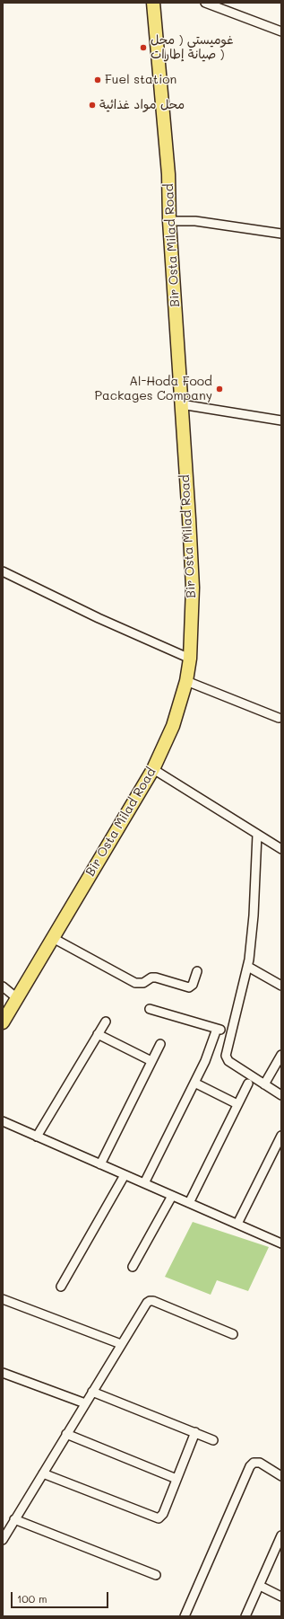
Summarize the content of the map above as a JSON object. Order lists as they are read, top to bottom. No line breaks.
{"streets":{"main road":["Bir Osta Milad Road"]},"places":["غوميستي ( محل صيانة إطارات )","Fuel station","محل مواد غذائية","Al-Hoda Food Packages Company"],"scale_bar":"100 m"}
